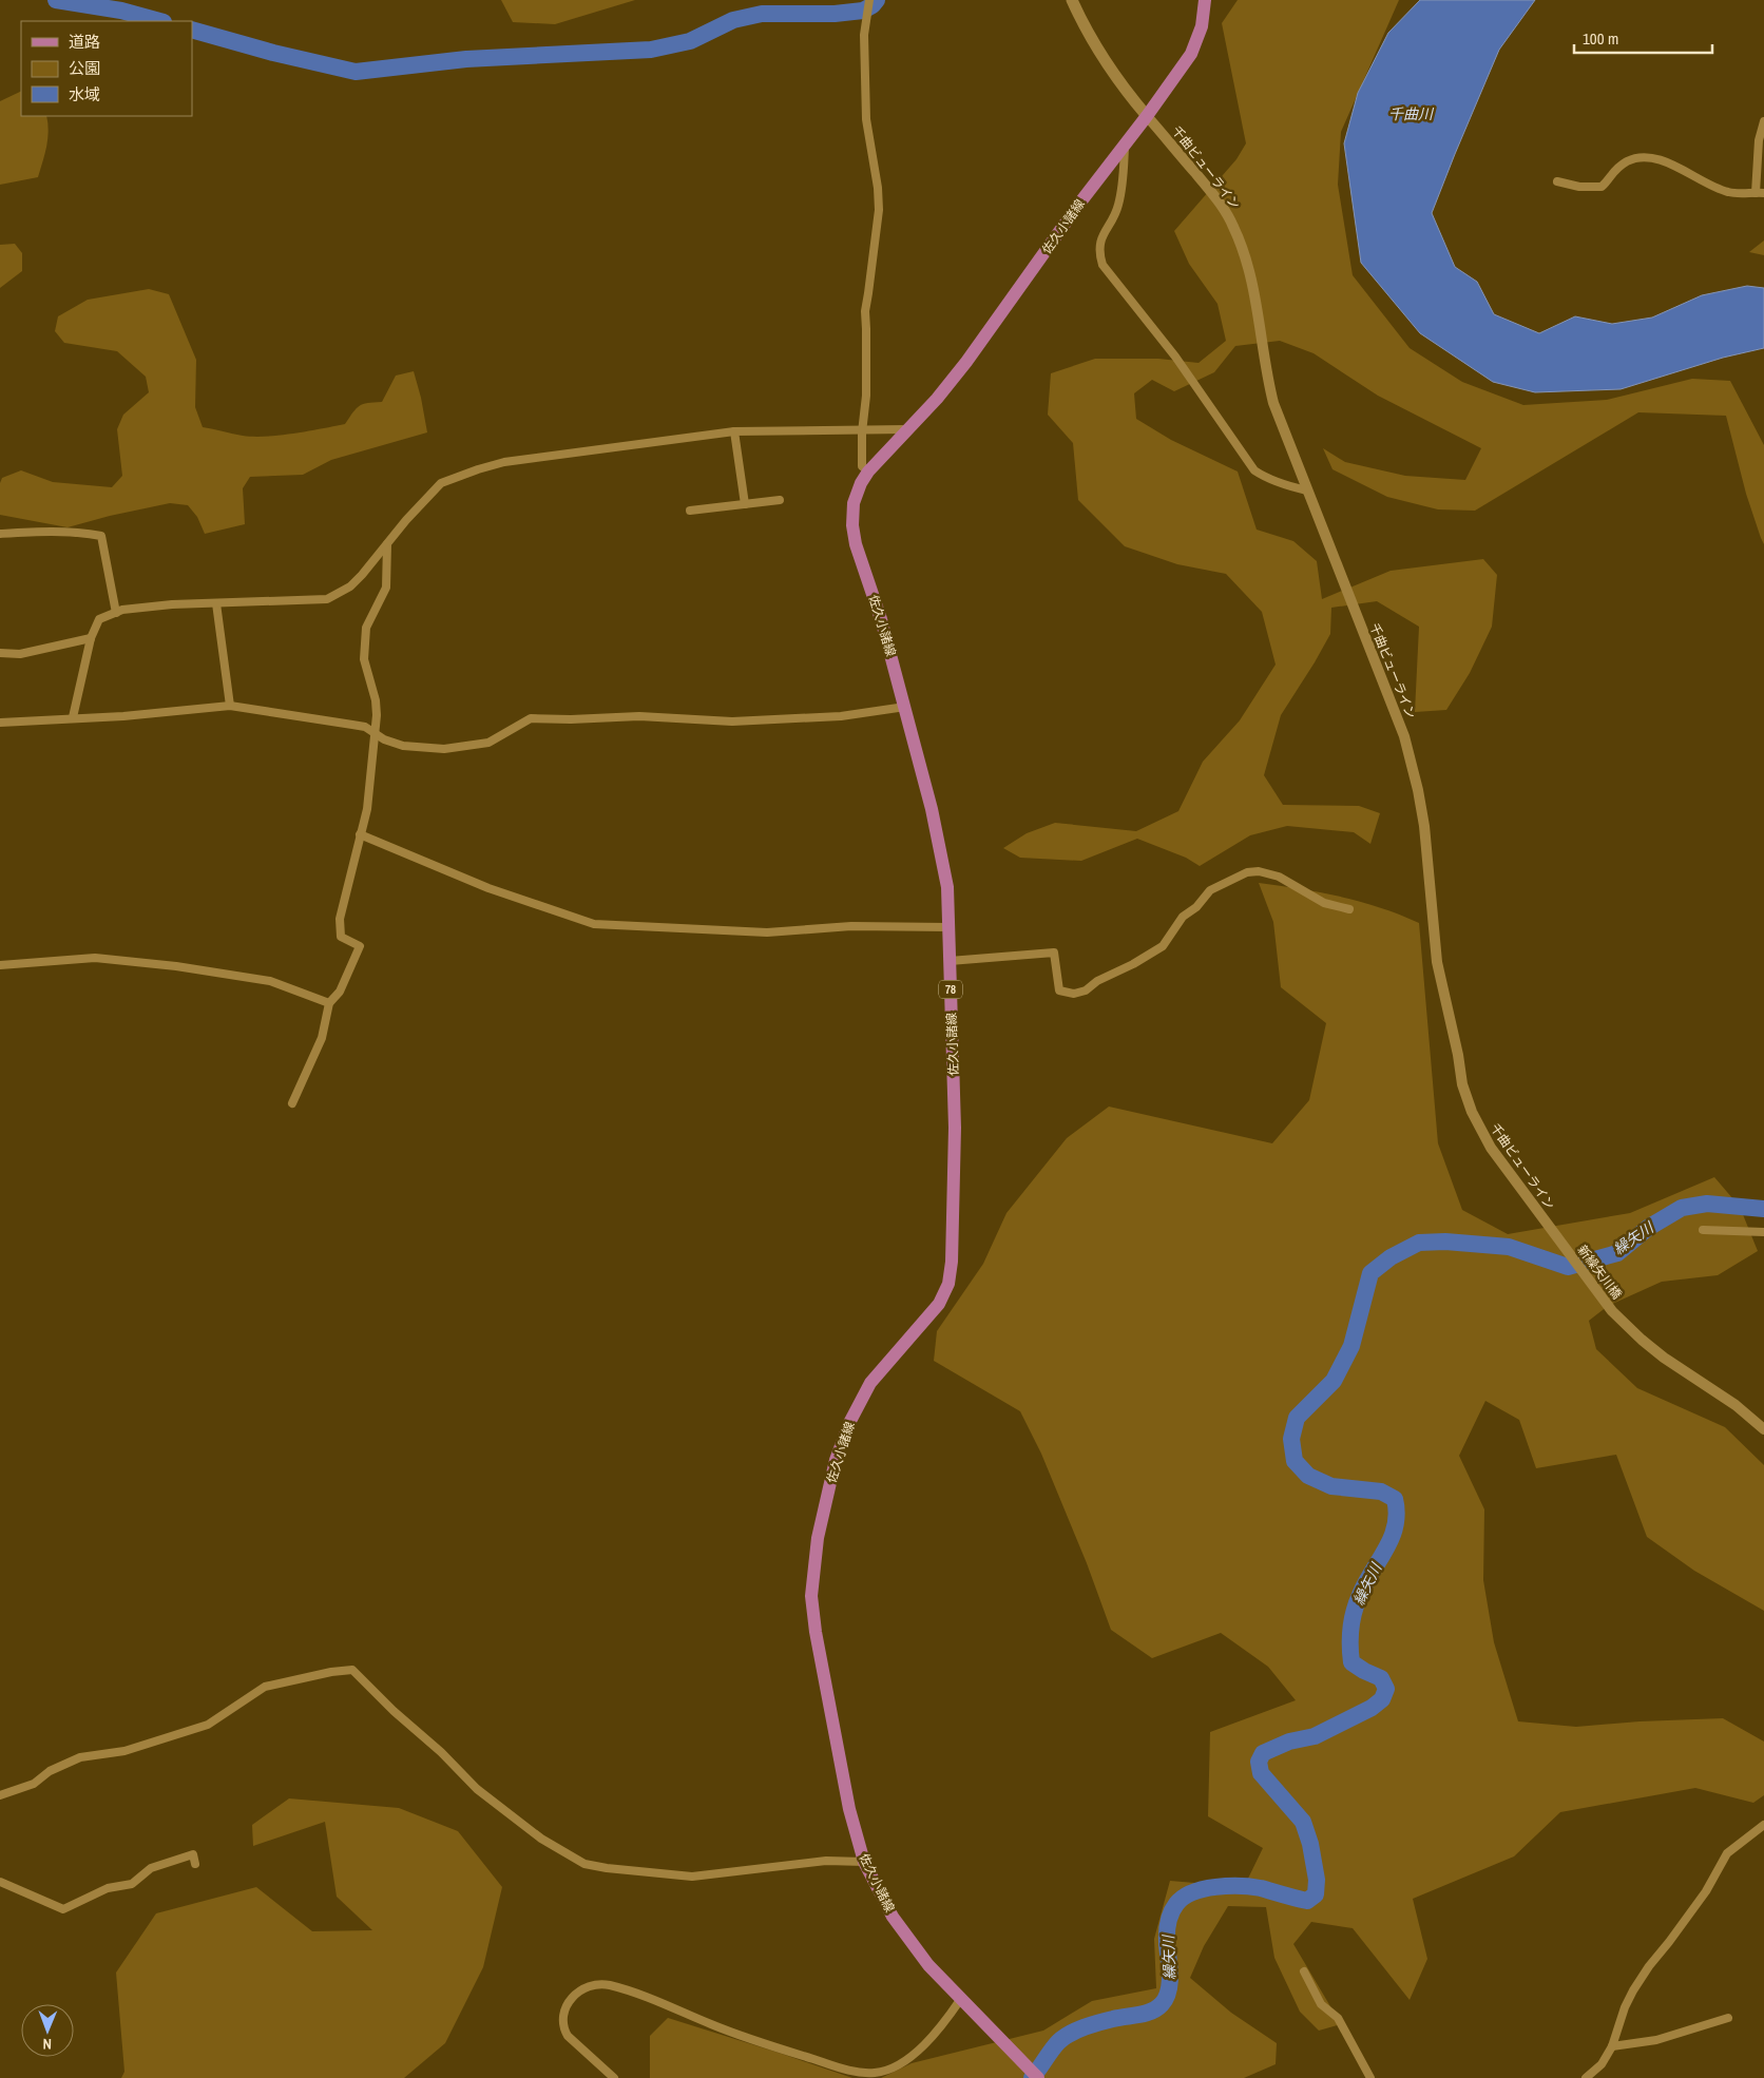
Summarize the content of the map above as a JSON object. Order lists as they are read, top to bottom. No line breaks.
{"streets":{"main road":["佐久小諸線","78"],"street":["千曲ビューライン","新繰矢川橋"]},"crossings":[["千曲ビューライン","佐久小諸線"],["千曲ビューライン","新繰矢川橋"]],"water":["千曲川","繰矢川"],"legend":["道路","公園","水域"],"scale_bar":"100 m","north":"bottom"}
